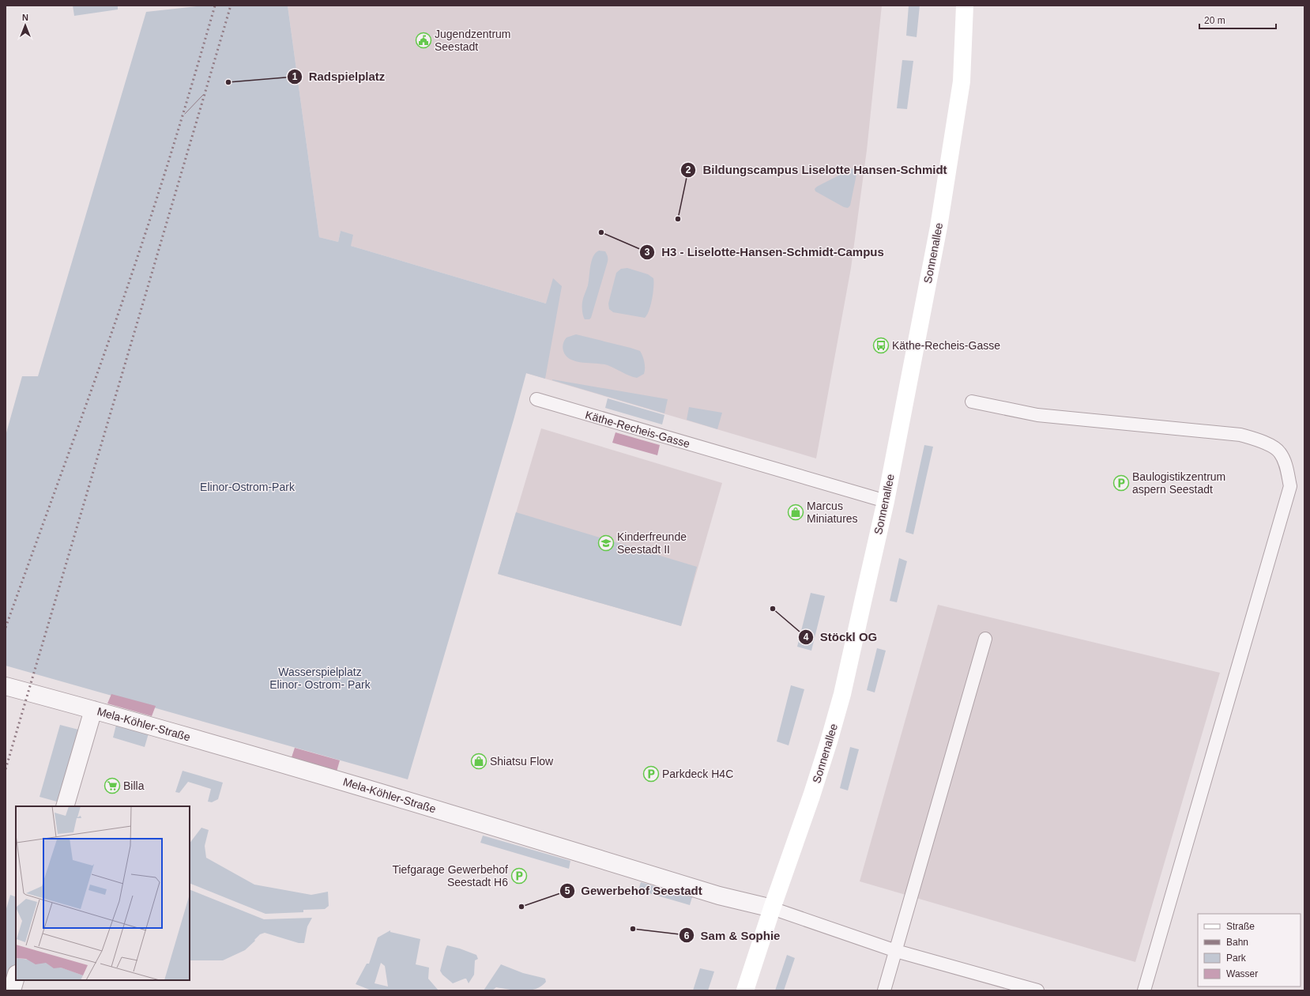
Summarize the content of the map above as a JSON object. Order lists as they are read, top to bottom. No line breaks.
{"streets":{"street":["Sonnenallee","Mela-Köhler-Straße"],"lane":["Käthe-Recheis-Gasse"]},"crossings":[["Sonnenallee","Käthe-Recheis-Gasse"],["Sonnenallee","Mela-Köhler-Straße"]],"parks":["Elinor-Ostrom-Park","Wasserspielplatz Elinor- Ostrom- Park"],"places":{"public building":["Jugendzentrum Seestadt"],"other":["Radspielplatz","Bildungscampus Liselotte Hansen-Schmidt","H3 - Liselotte-Hansen-Schmidt-Campus","Stöckl OG","Gewerbehof Seestadt","Sam & Sophie"],"bus stop":["Käthe-Recheis-Gasse"],"parking":["Baulogistikzentrum aspern Seestadt","Parkdeck H4C","Tiefgarage Gewerbehof Seestadt H6"],"shop":["Marcus Miniatures","Shiatsu Flow"],"school or university":["Kinderfreunde Seestadt II"],"supermarket":["Billa"]},"legend":["Straße","Bahn","Park","Wasser"],"scale_bar":"20 m","north":"top"}
